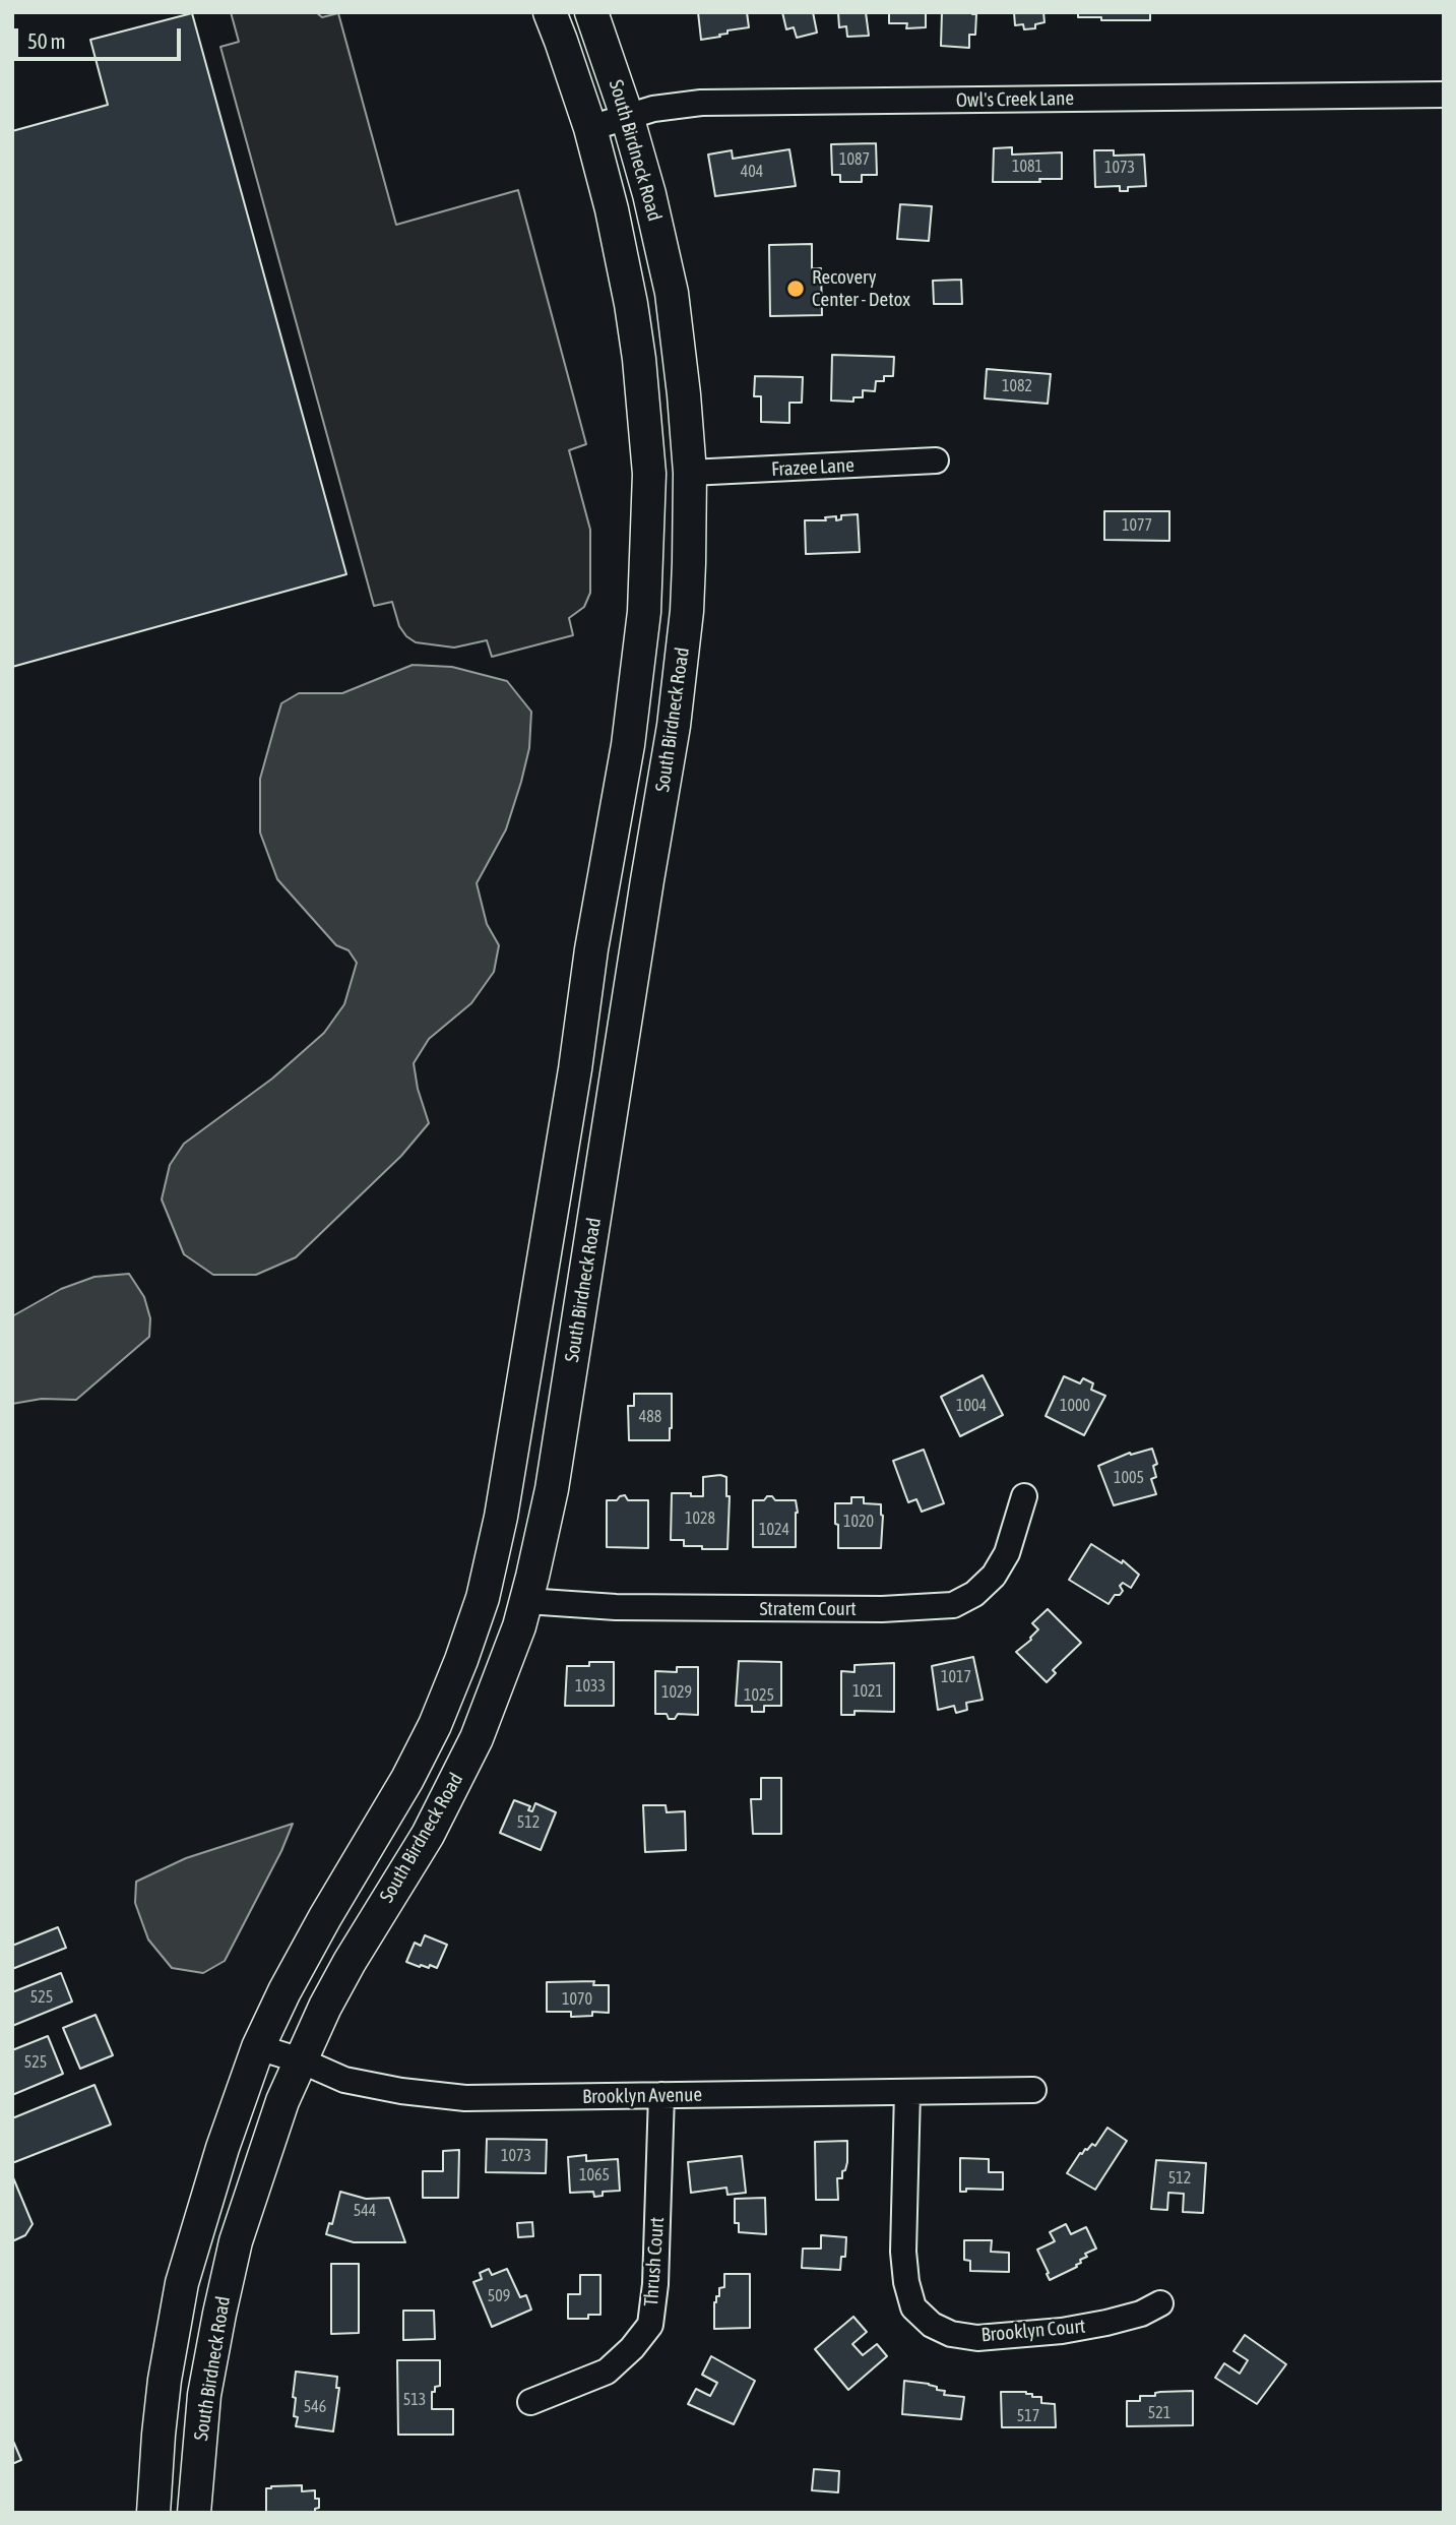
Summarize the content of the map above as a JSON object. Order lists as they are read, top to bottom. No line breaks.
{"streets":{"main road":["South Birdneck Road"],"street":["Owl's Creek Lane","Frazee Lane","Stratem Court","Brooklyn Avenue","Thrush Court","Brooklyn Court"]},"crossings":[["Owl's Creek Lane","South Birdneck Road"],["South Birdneck Road","Frazee Lane"],["South Birdneck Road","Stratem Court"],["South Birdneck Road","Brooklyn Avenue"],["Brooklyn Avenue","Thrush Court"],["Brooklyn Avenue","Brooklyn Court"]],"places":["Recovery Center - Detox"],"house_numbers":["1087","1081","1073","404","1082","1077","1004","1000","488","1005","1028","1020","1024","1017","1033","1021","1029","1025","512","525","1070","525","1073","1065","512","544","509","513","546","521","517"],"scale_bar":"50 m"}
